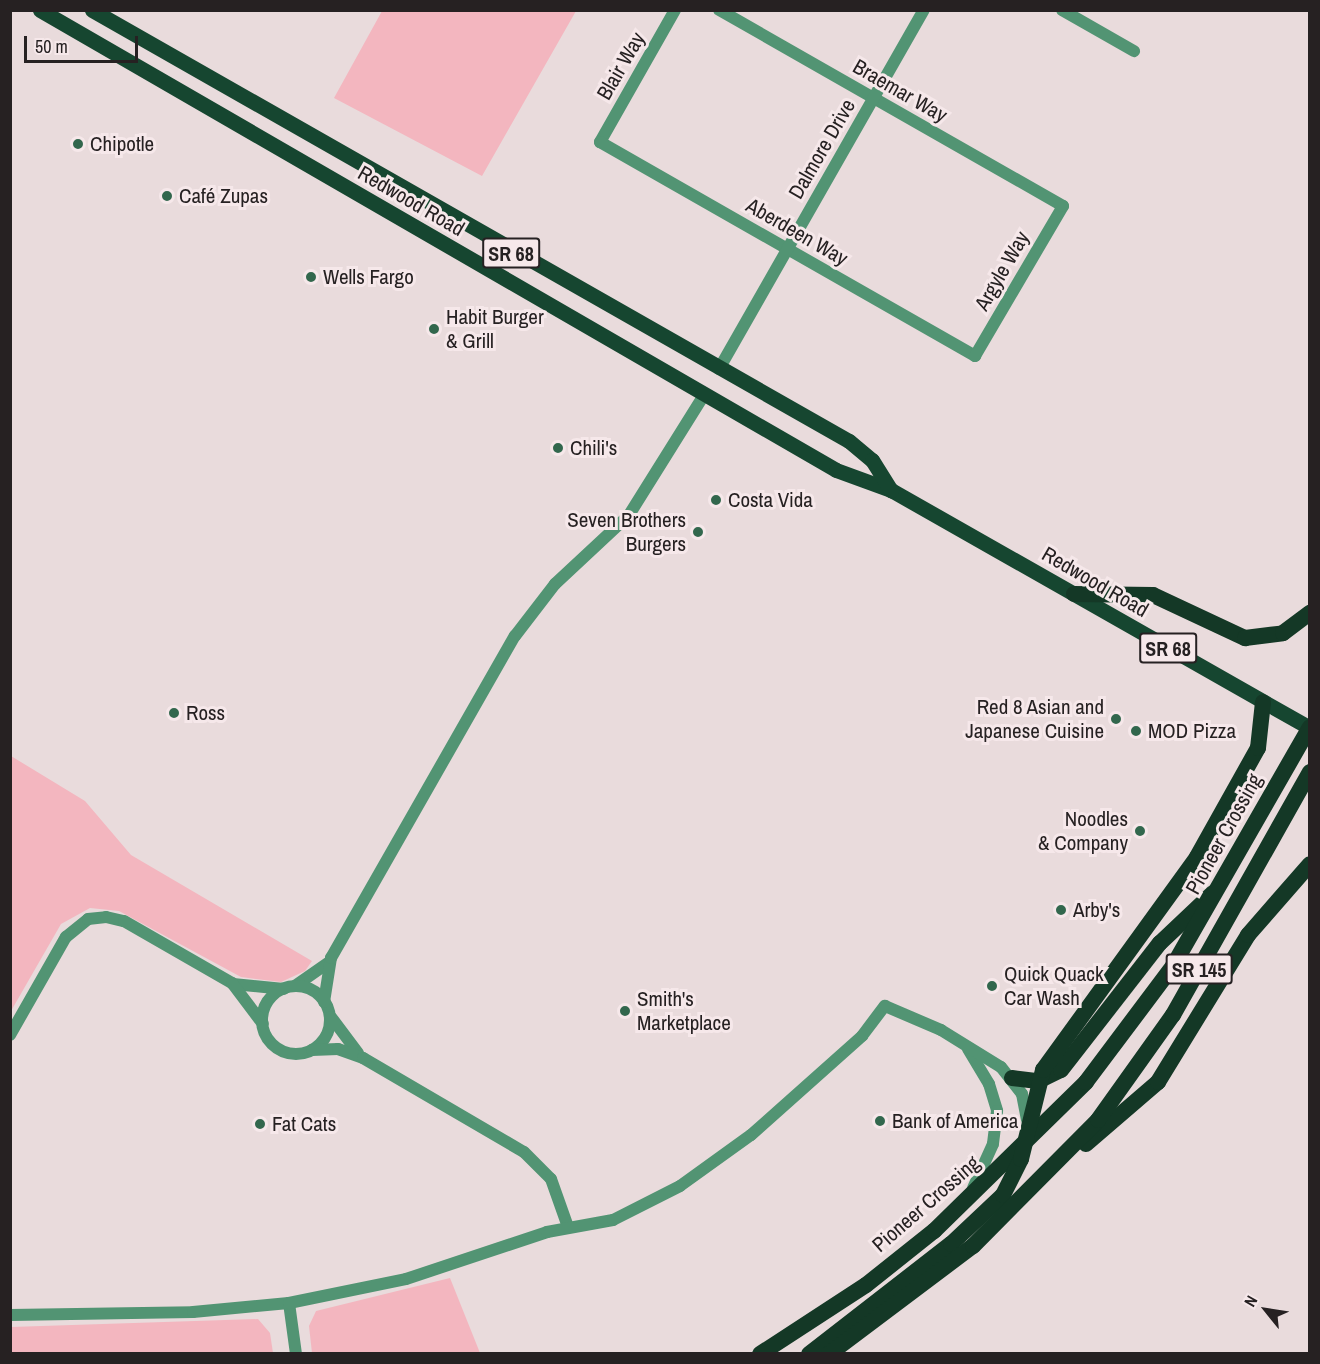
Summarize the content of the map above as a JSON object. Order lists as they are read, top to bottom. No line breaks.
{"streets":{"highway":["Pioneer Crossing","SR 145"],"main road":["Redwood Road","SR 68"],"street":["Blair Way","Braemar Way","Dalmore Drive","Aberdeen Way","Argyle Way"]},"crossings":[["Blair Way","Aberdeen Way"],["Braemar Way","Dalmore Drive"],["Braemar Way","Argyle Way"],["Dalmore Drive","Redwood Road"],["Dalmore Drive","Aberdeen Way"],["Redwood Road","Pioneer Crossing"],["Aberdeen Way","Argyle Way"]],"places":["Chipotle","Café Zupas","Wells Fargo","Habit Burger & Grill","Chili's","Costa Vida","Seven Brothers Burgers","Ross","Red 8 Asian and Japanese Cuisine","MOD Pizza","Noodles & Company","Arby's","Quick Quack Car Wash","Smith's Marketplace","Bank of America","Fat Cats"],"scale_bar":"50 m","north":"top left"}
